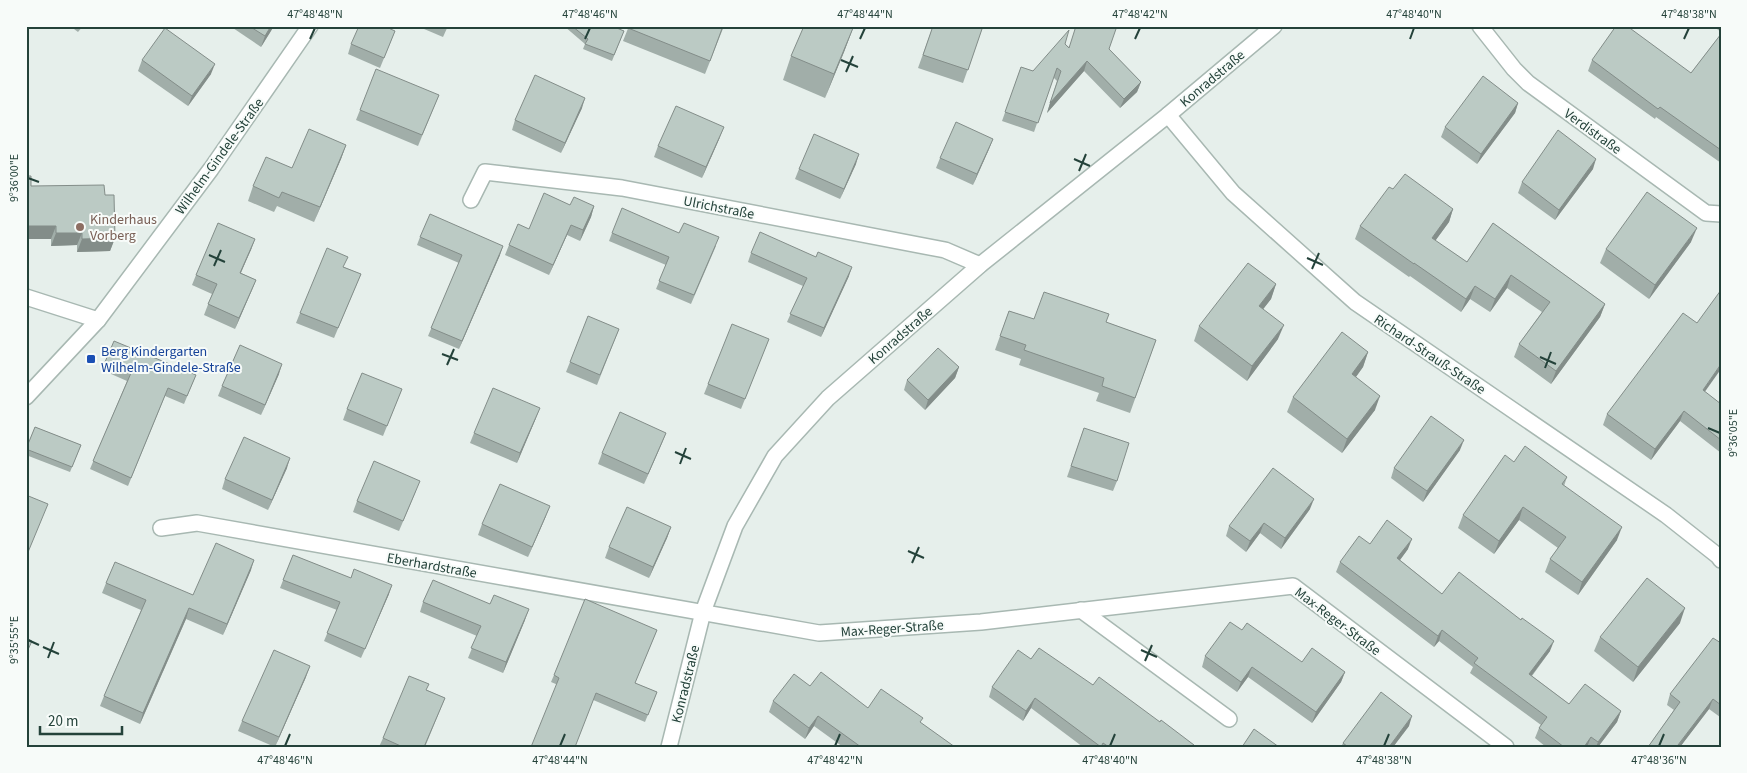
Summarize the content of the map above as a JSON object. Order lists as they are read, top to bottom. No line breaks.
{"streets":{"street":["Konradstraße","Verdistraße","Wilhelm-Gindele-Straße","Ulrichstraße","Richard-Strauß-Straße","Eberhardstraße","Max-Reger-Straße"]},"crossings":[["Konradstraße","Ulrichstraße"],["Konradstraße","Richard-Strauß-Straße"],["Konradstraße","Eberhardstraße"],["Konradstraße","Max-Reger-Straße"],["Eberhardstraße","Max-Reger-Straße"]],"places":{"other":["Kinderhaus Vorberg"],"transit":["Berg Kindergarten Wilhelm-Gindele-Straße"]},"scale_bar":"20 m","coordinates":["47°48'48\"N","47°48'46\"N","47°48'44\"N","47°48'42\"N","47°48'40\"N","47°48'38\"N","9°36'00\"E","9°36'05\"E","9°35'55\"E","47°48'36\"N"]}
